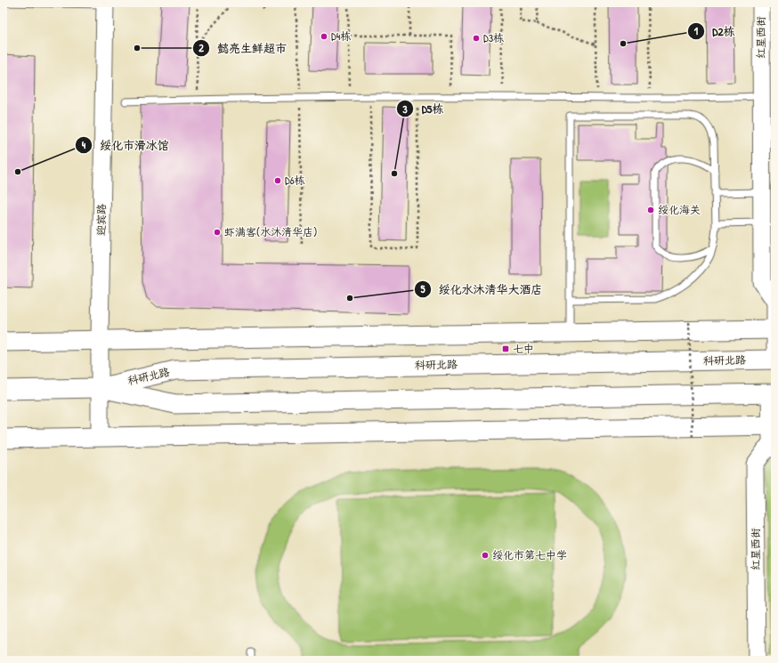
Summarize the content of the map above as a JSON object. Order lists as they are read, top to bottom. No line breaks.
{"streets":{"main road":["红星西街","迎宾路","科研北路"]},"crossings":[["迎宾路","科研北路"]],"places":{"other":["D4栋","D3栋","D2栋","懿亮生鲜超市","绥化市滑冰馆","D5栋","D6栋","绥化海关","虾满客(水沐清华店)","绥化水沐清华大酒店","绥化市第七中学"],"transit":["七中"]}}
